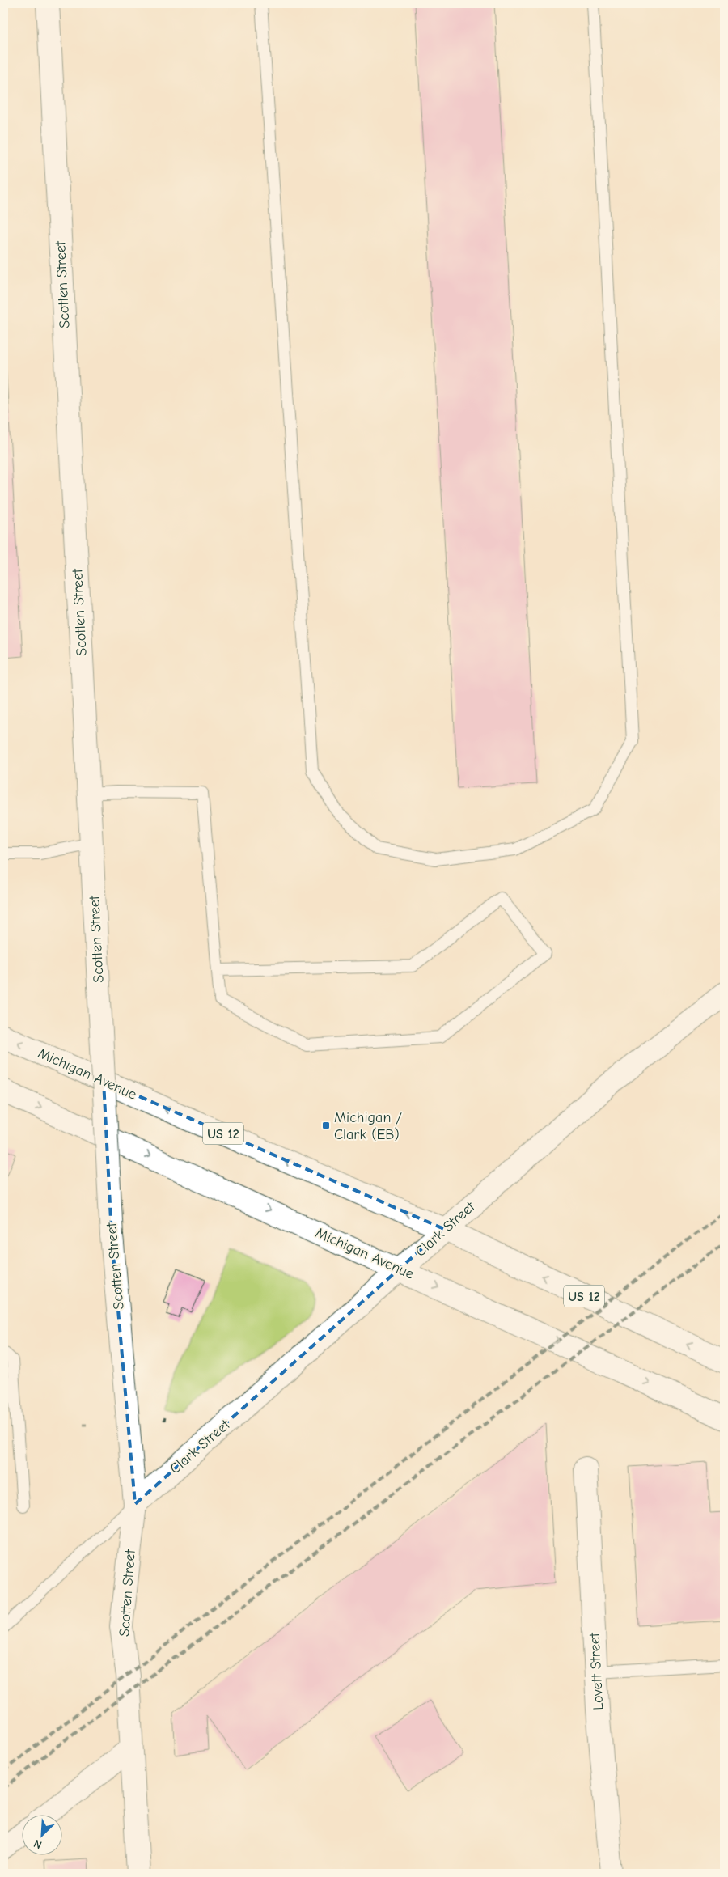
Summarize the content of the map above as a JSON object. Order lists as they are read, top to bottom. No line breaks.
{"streets":{"street":["Scotten Street","Michigan Avenue","US 12","Clark Street","Lovett Street"]},"crossings":[["Scotten Street","Clark Street"],["Michigan Avenue","Clark Street"]],"places":{"transit":["Michigan / Clark (EB)"]},"north":"bottom left"}
